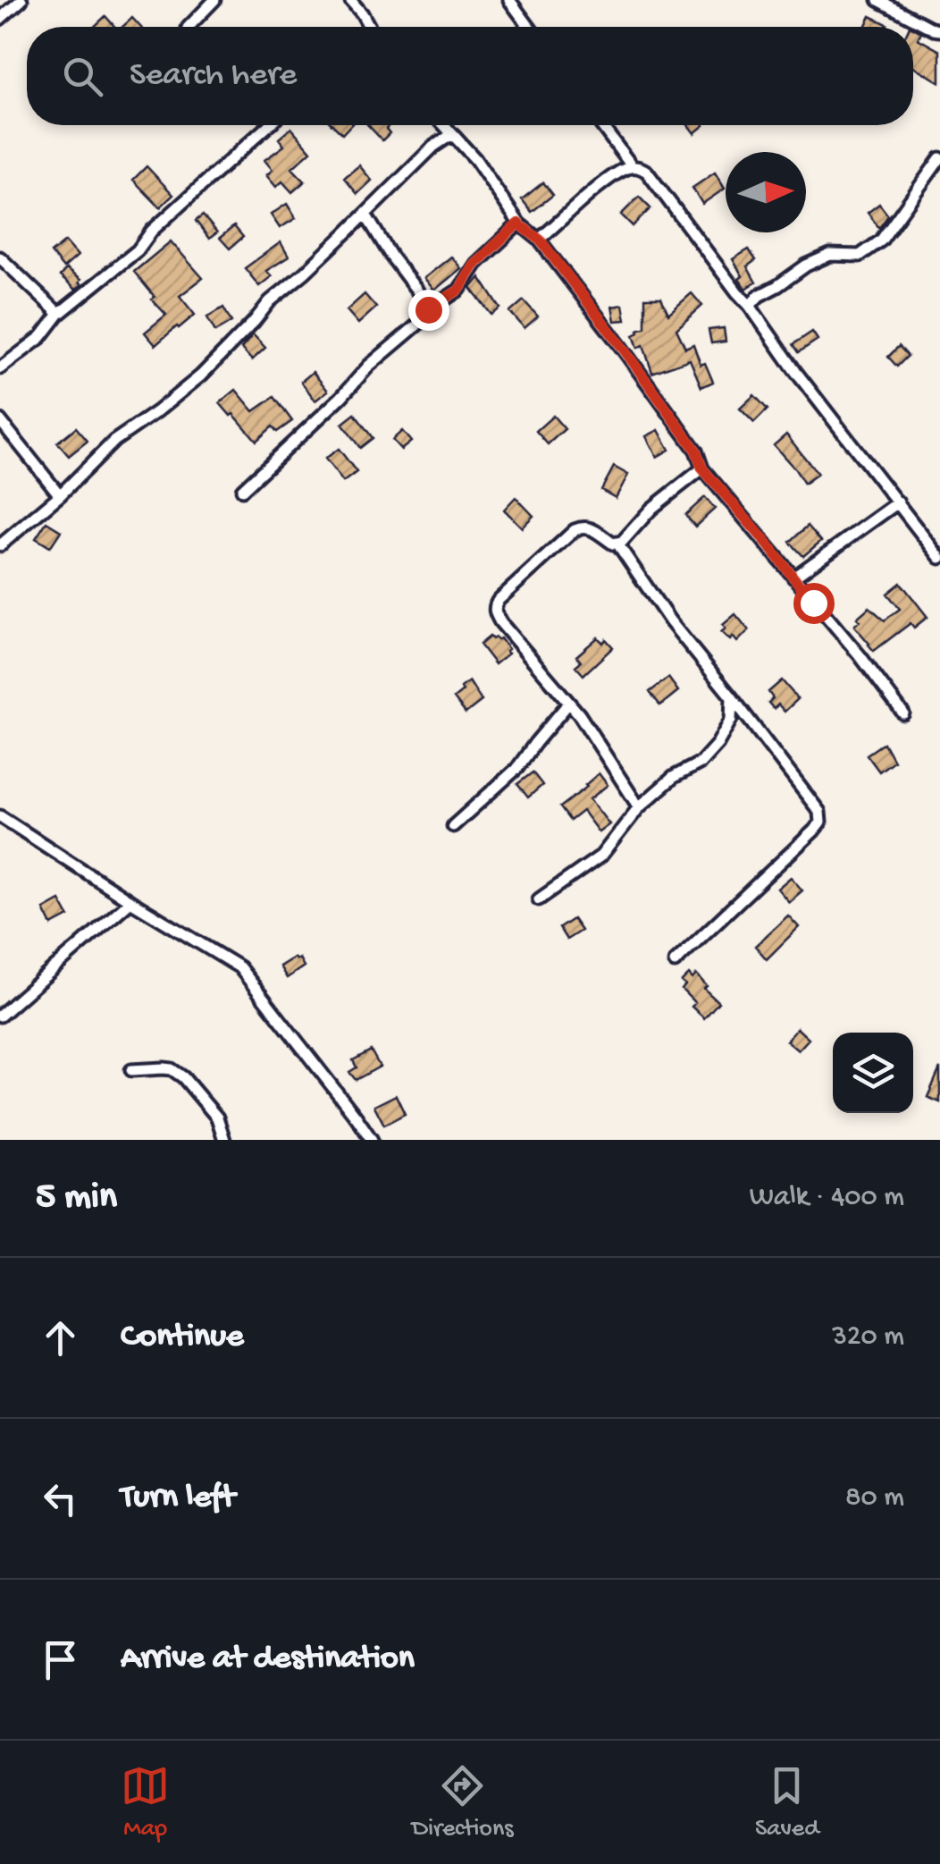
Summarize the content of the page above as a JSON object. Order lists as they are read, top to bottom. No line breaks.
{"north":"right","page":{"search":"Search here","heading":["5 min","Walk · 400 m"],"list":[["Continue","320 m"],["Turn left","80 m"],"Arrive at destination"],"nav":["Map","Directions","Saved"]}}
